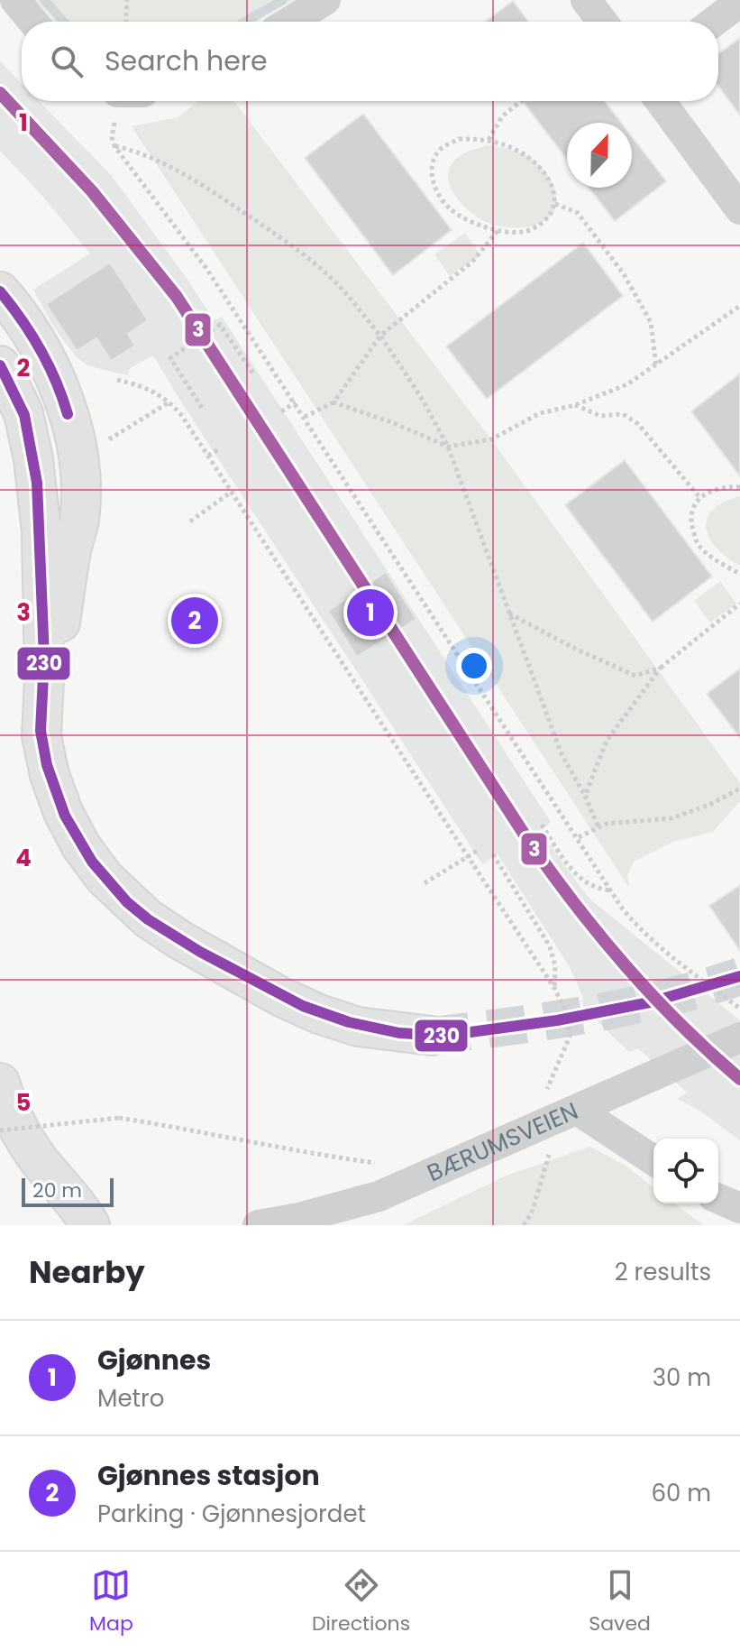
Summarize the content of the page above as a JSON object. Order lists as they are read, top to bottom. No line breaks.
{"streets":{"street":["BÆRUMSVEIEN"]},"lines":["transit line 3","transit line 230"],"scale_bar":"20 m","north":"top","page":{"search":"Search here","pins":["1","2"],"scale":"20 m","heading":["Nearby","2 results"],"list":[{"mark":"1","name":"Gjønnes","note":"Metro","value":"30 m"},{"mark":"2","name":"Gjønnes stasjon","note":"Parking · Gjønnesjordet","value":"60 m"}],"nav":["Map","Directions","Saved"]},"grid":{"rows":["1","2","3","4","5"]}}
